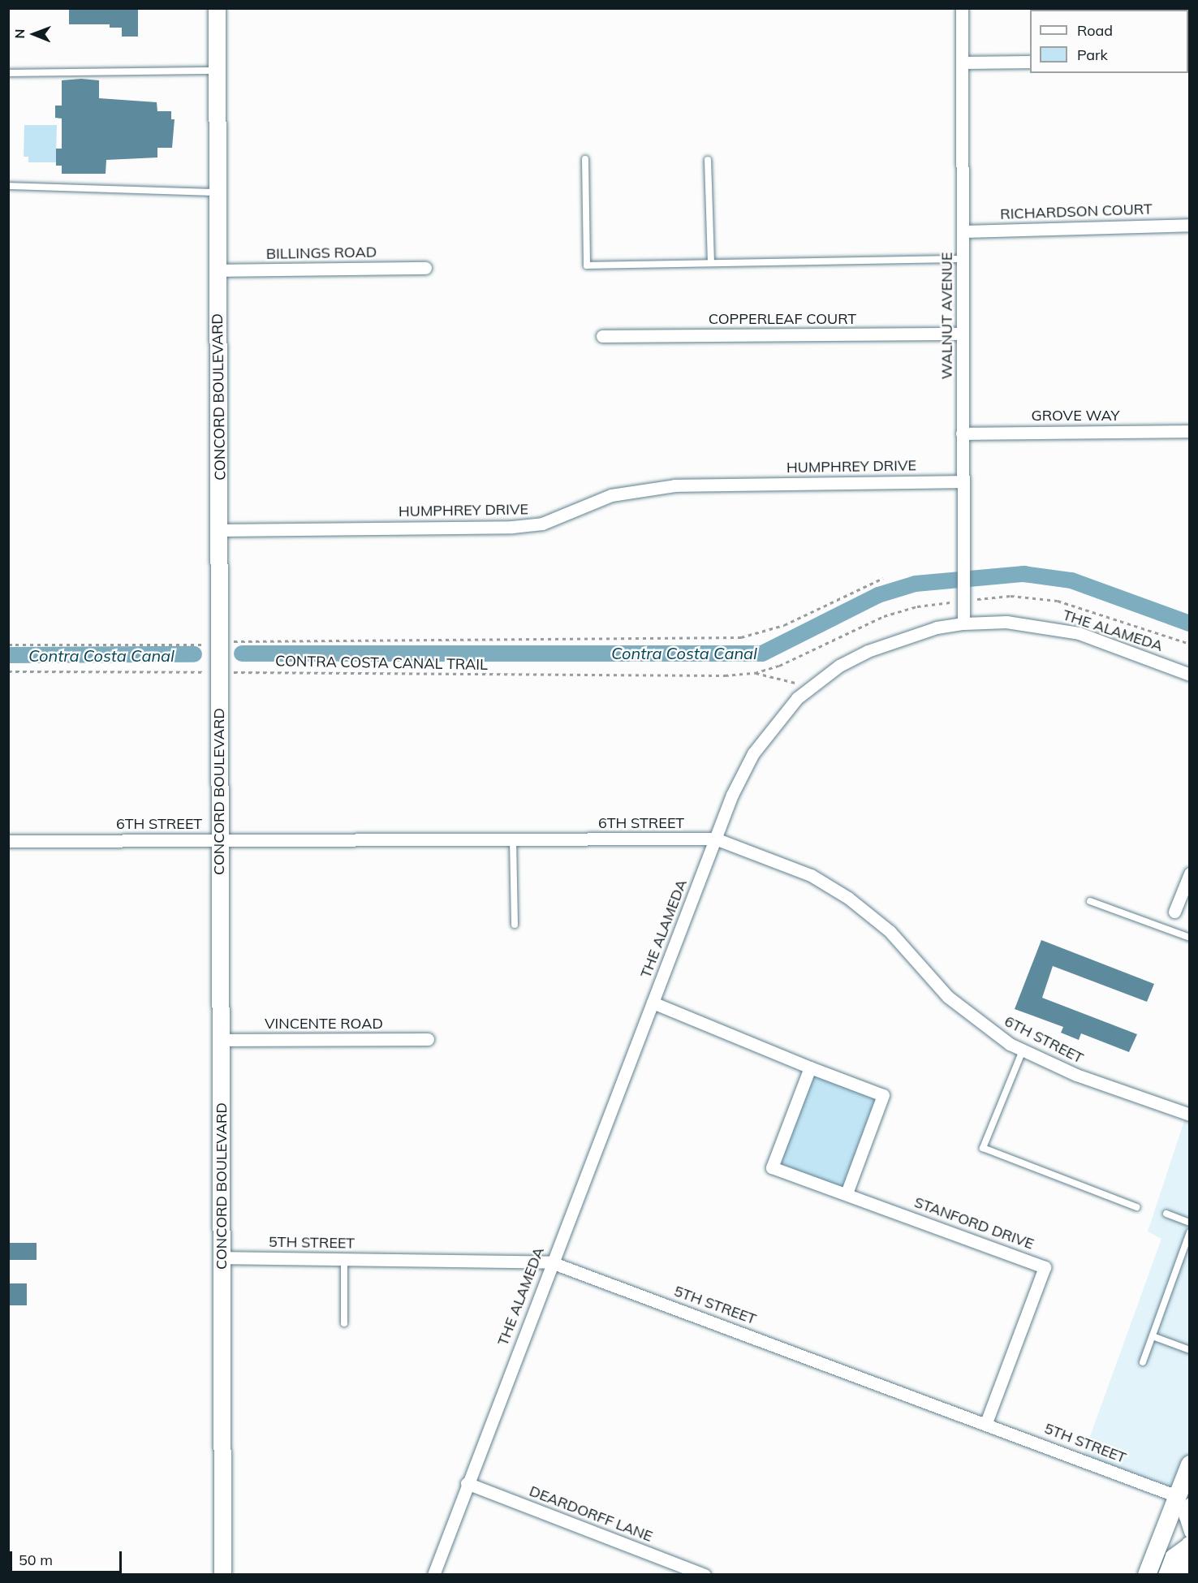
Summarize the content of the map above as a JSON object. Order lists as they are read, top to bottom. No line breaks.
{"streets":{"street":["RICHARDSON COURT","BILLINGS ROAD","WALNUT AVENUE","COPPERLEAF COURT","CONCORD BOULEVARD","GROVE WAY","HUMPHREY DRIVE","THE ALAMEDA","6TH STREET","VINCENTE ROAD","STANFORD DRIVE","5TH STREET","DEARDORFF LANE"],"path":["CONTRA COSTA CANAL TRAIL"]},"crossings":[["RICHARDSON COURT","WALNUT AVENUE"],["BILLINGS ROAD","CONCORD BOULEVARD"],["WALNUT AVENUE","COPPERLEAF COURT"],["WALNUT AVENUE","GROVE WAY"],["WALNUT AVENUE","HUMPHREY DRIVE"],["WALNUT AVENUE","THE ALAMEDA"],["WALNUT AVENUE","CONTRA COSTA CANAL TRAIL"],["CONCORD BOULEVARD","HUMPHREY DRIVE"],["CONCORD BOULEVARD","CONTRA COSTA CANAL TRAIL"],["CONCORD BOULEVARD","6TH STREET"],["CONCORD BOULEVARD","VINCENTE ROAD"],["CONCORD BOULEVARD","5TH STREET"],["THE ALAMEDA","CONTRA COSTA CANAL TRAIL"],["THE ALAMEDA","6TH STREET"],["THE ALAMEDA","5TH STREET"],["THE ALAMEDA","DEARDORFF LANE"],["STANFORD DRIVE","5TH STREET"]],"water":["Contra Costa Canal"],"legend":["Road","Park"],"scale_bar":"50 m","north":"left"}
